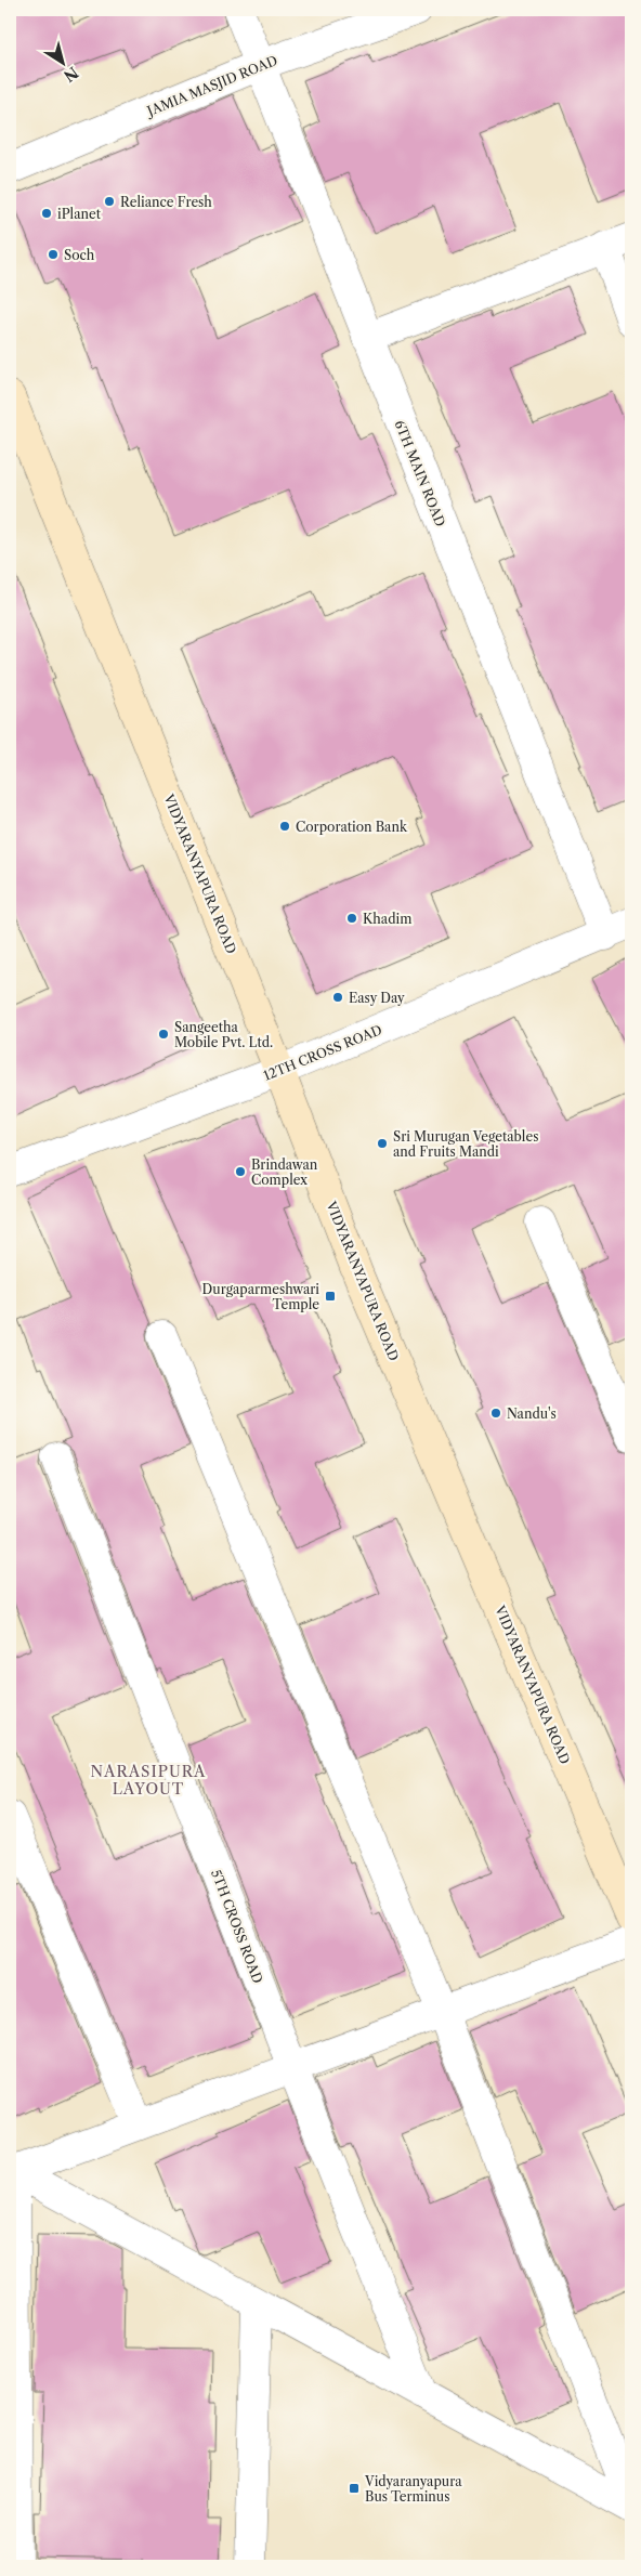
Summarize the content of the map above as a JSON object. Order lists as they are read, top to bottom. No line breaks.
{"streets":{"main road":["VIDYARANYAPURA ROAD"],"street":["JAMIA MASJID ROAD","6TH MAIN ROAD","12TH CROSS ROAD","5TH CROSS ROAD"]},"crossings":[["JAMIA MASJID ROAD","6TH MAIN ROAD"],["6TH MAIN ROAD","12TH CROSS ROAD"],["VIDYARANYAPURA ROAD","12TH CROSS ROAD"]],"districts":["NARASIPURA LAYOUT"],"places":{"other":["Reliance Fresh","iPlanet","Soch","Corporation Bank","Khadim","Easy Day","Sangeetha Mobile Pvt. Ltd.","Sri Murugan Vegetables and Fruits Mandi","Brindawan Complex","Nandu's"],"transit":["Durgaparmeshwari Temple","Vidyaranyapura Bus Terminus"]},"north":"bottom right"}
